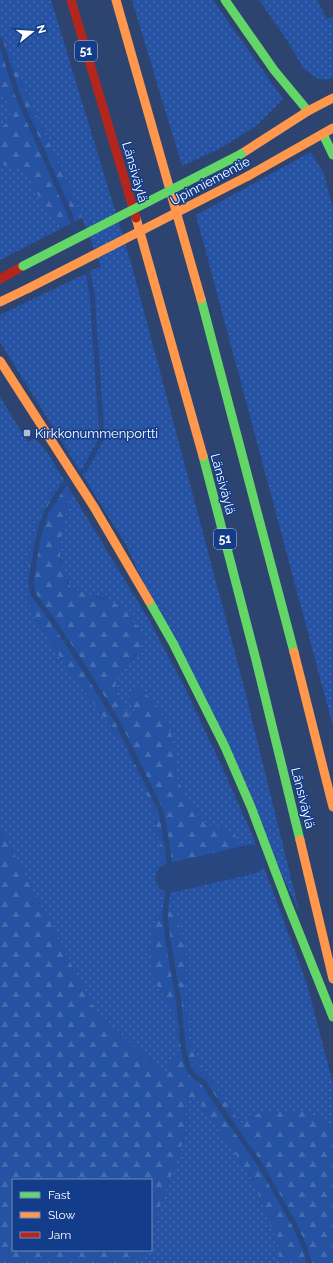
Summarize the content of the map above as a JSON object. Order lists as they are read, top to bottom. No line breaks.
{"streets":{"main road":["51","Länsiväylä","Upinniementie"]},"places":{"transit":["Kirkkonummenportti"]},"legend":["Fast","Slow","Jam"],"north":"right"}
